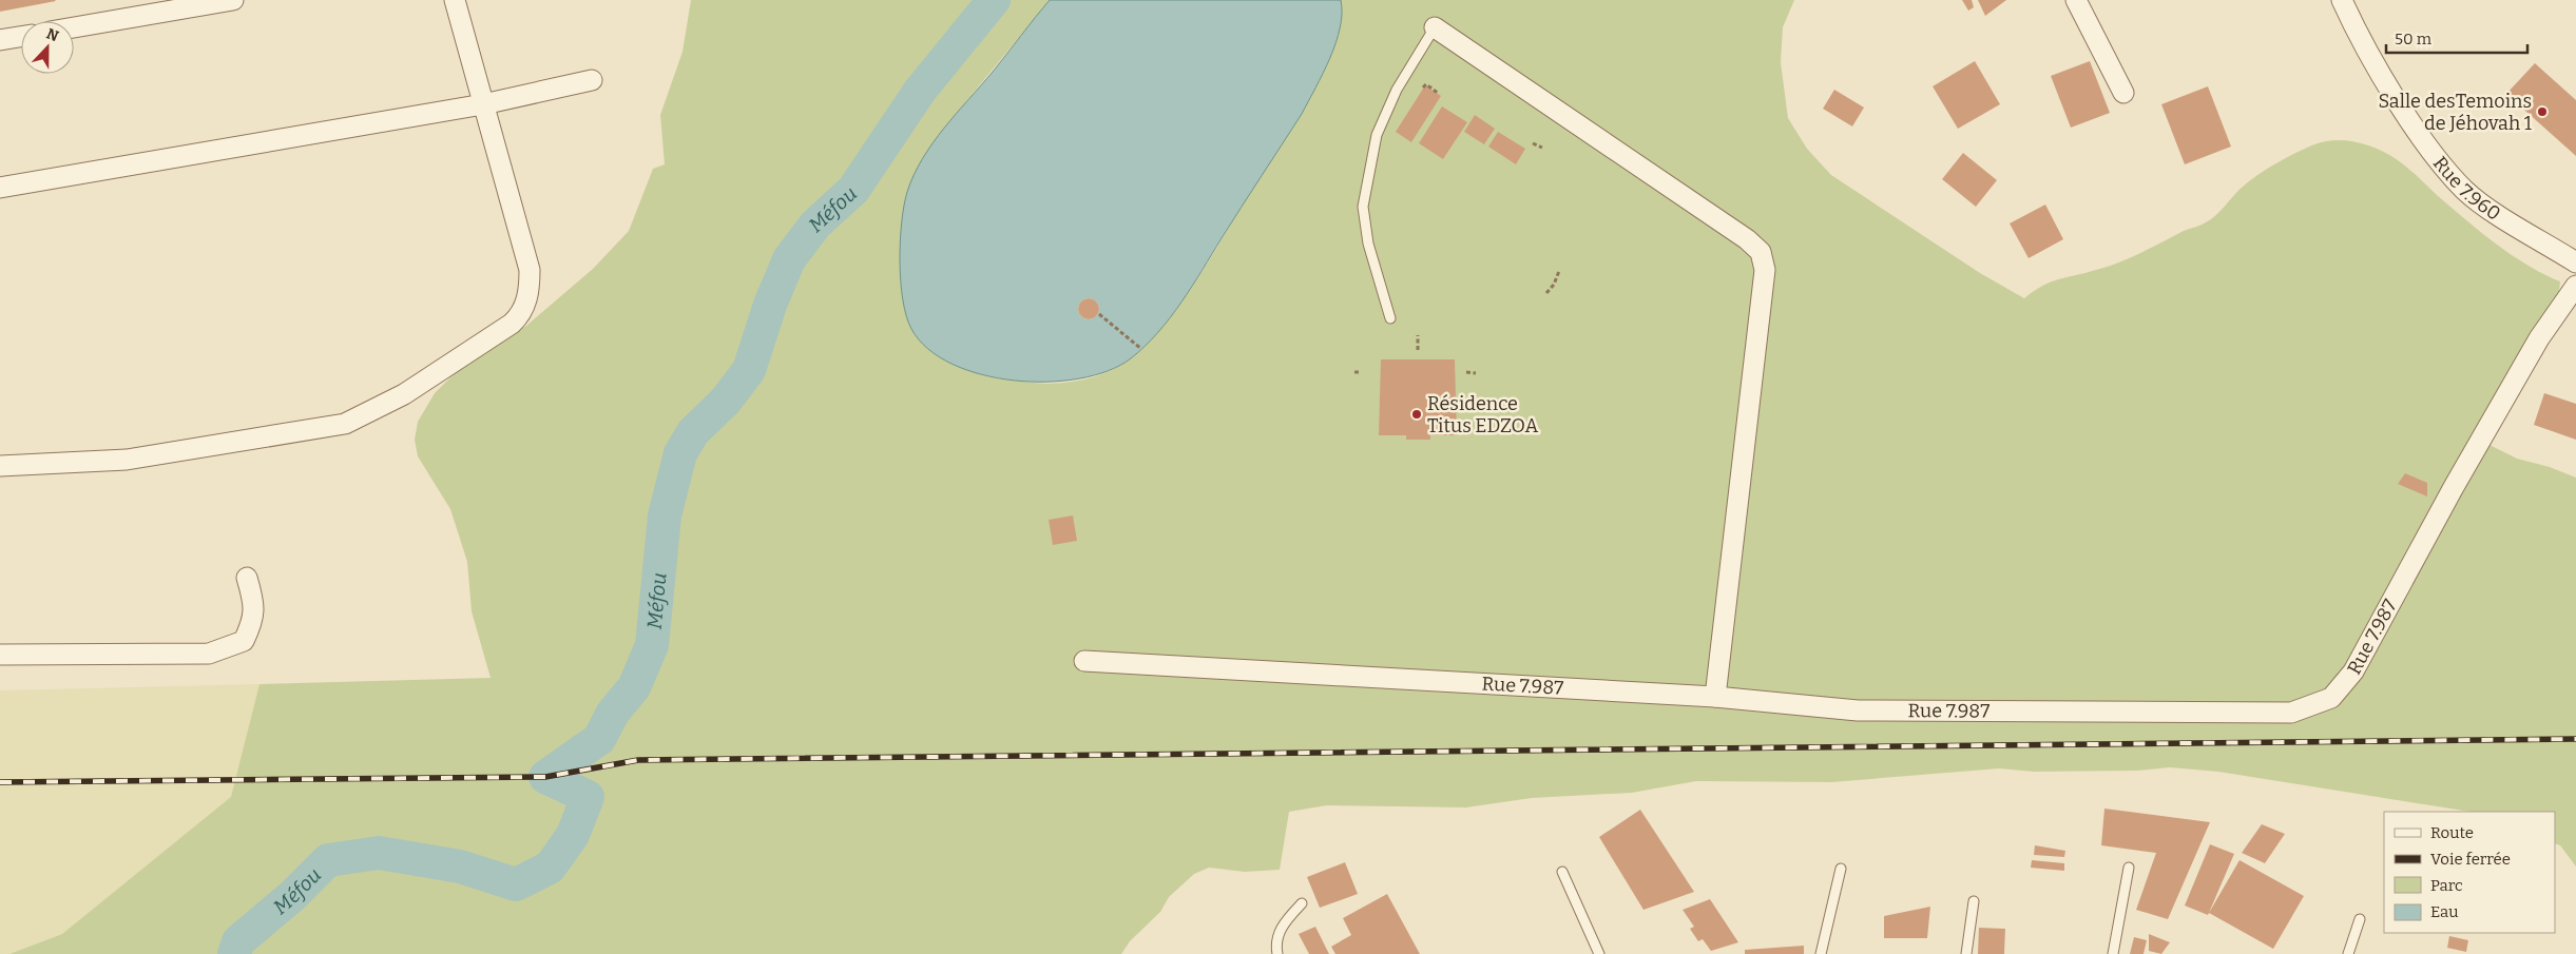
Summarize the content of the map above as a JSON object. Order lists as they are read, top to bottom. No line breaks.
{"streets":{"street":["Rue 7.960","Rue 7.987"]},"water":["Méfou"],"places":["Salle desTemoins de Jéhovah 1","Résidence Titus EDZOA"],"legend":["Route","Voie ferrée","Parc","Eau"],"scale_bar":"50 m","north":"top"}
